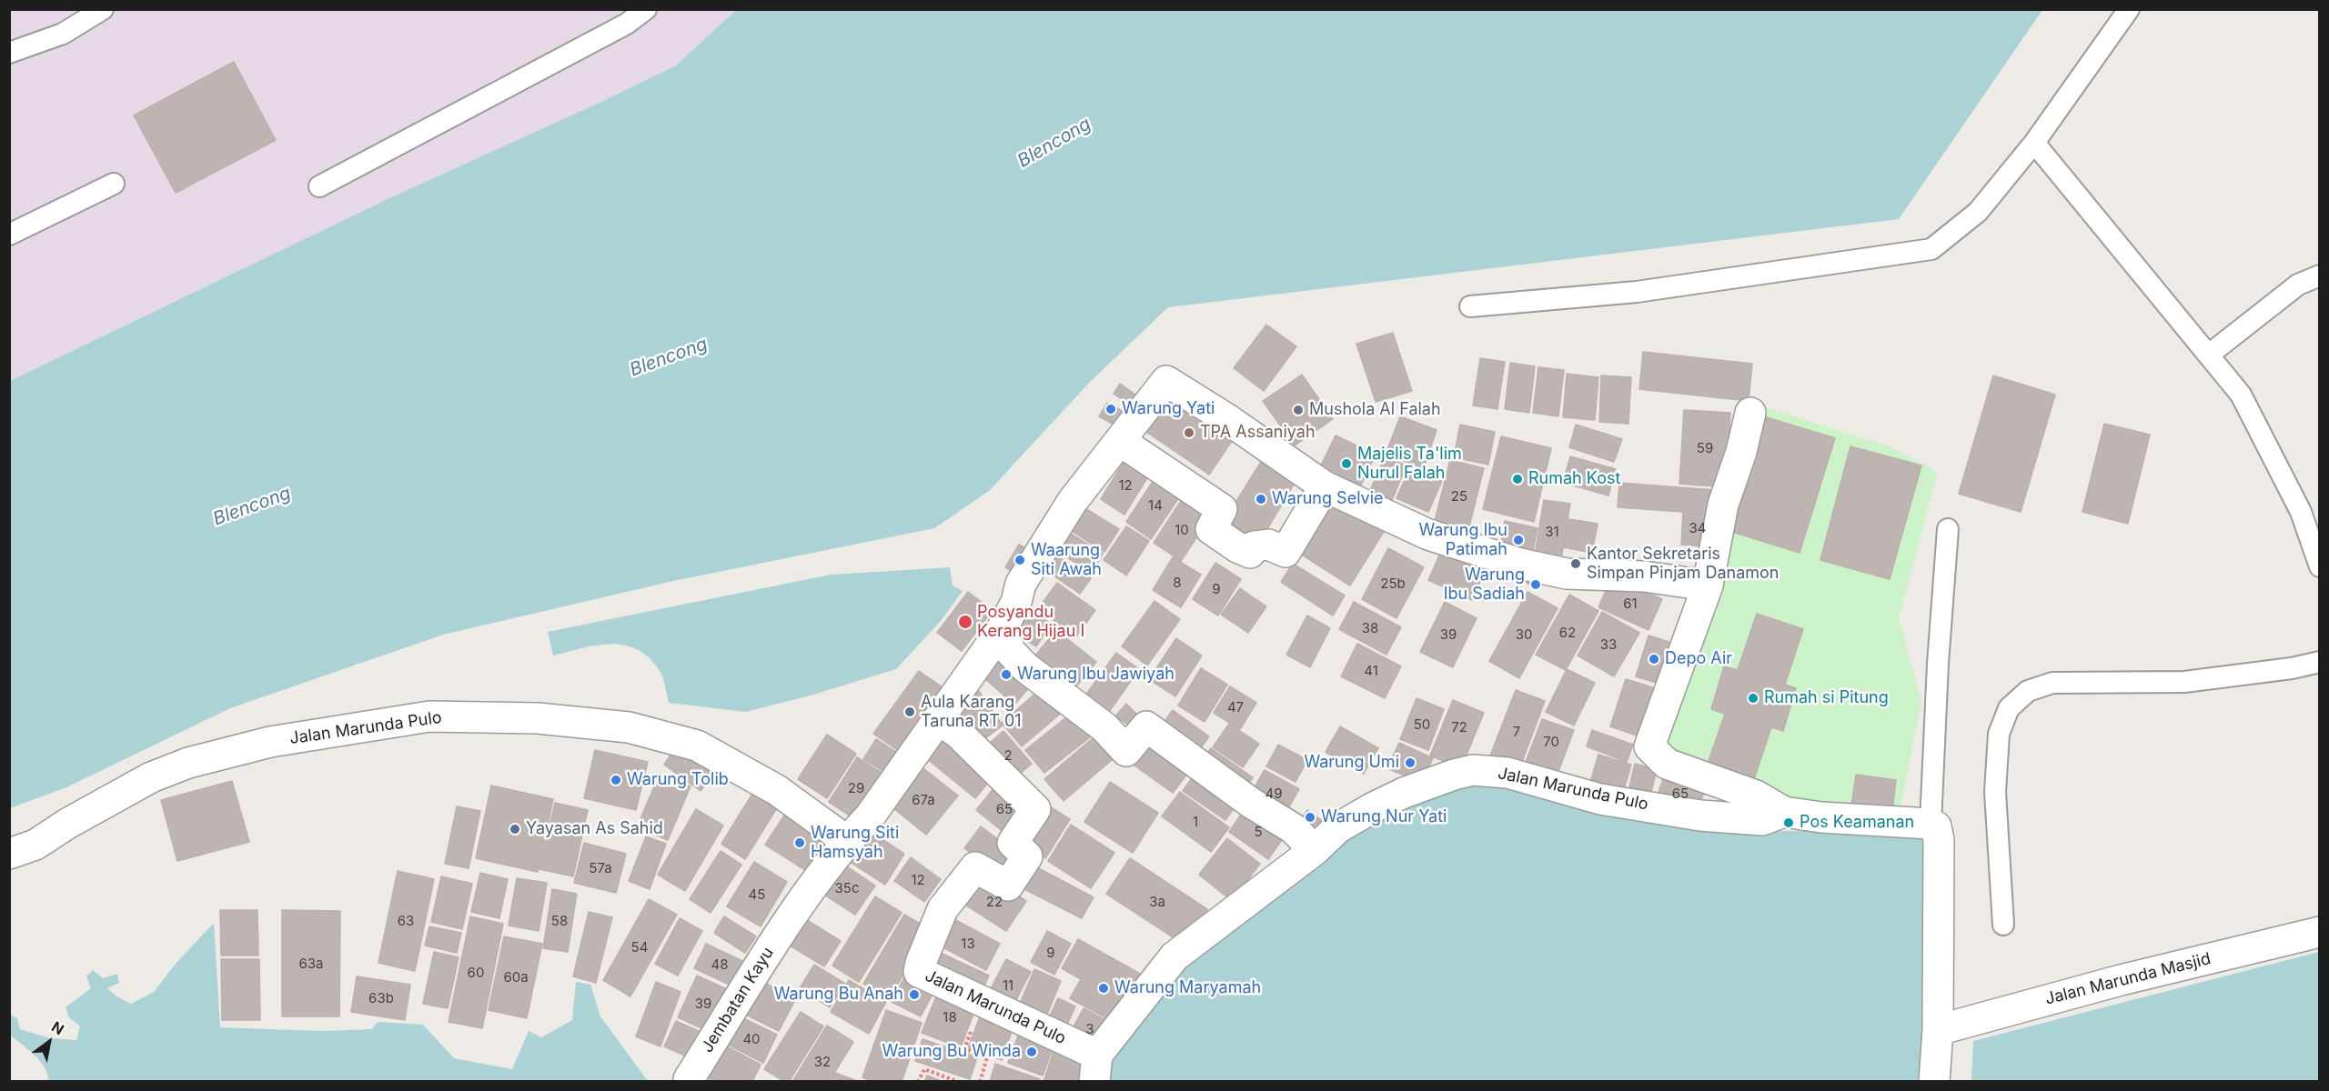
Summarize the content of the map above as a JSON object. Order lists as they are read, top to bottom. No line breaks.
{"streets":{"street":["Jalan Marunda Pulo","Jalan Marunda Masjid","Jembatan Kayu"]},"crossings":[["Jalan Marunda Pulo","Jembatan Kayu"]],"water":["Blencong"],"places":["Warung Yati","Mushola Al Falah","TPA Assaniyah","Majelis Ta'lim Nurul Falah","Rumah Kost","Warung Selvie","Warung Ibu Patimah","Waarung Siti Awah","Kantor Sekretaris Simpan Pinjam Danamon","Warung Ibu Sadiah","Posyandu Kerang Hijau I","Depo Air","Warung Ibu Jawiyah","Rumah si Pitung","Aula Karang Taruna RT 01","Warung Umi","Warung Tolib","Warung Nur Yati","Pos Keamanan","Yayasan As Sahid","Warung Siti Hamsyah","Warung Maryamah","Warung Bu Anah","Warung Bu Winda"],"house_numbers":["59","12","25","14","34","10","31","8","25b","9","61","38","62","39","30","33","41","47","50","72","7","70","2","29","49","65","67a","65","1","5","57a","12","35c","45","22","3a","63","58","13","54","9","63a","48","60","60a","11","63b","39","18","3","40","32"],"north":"top right"}
